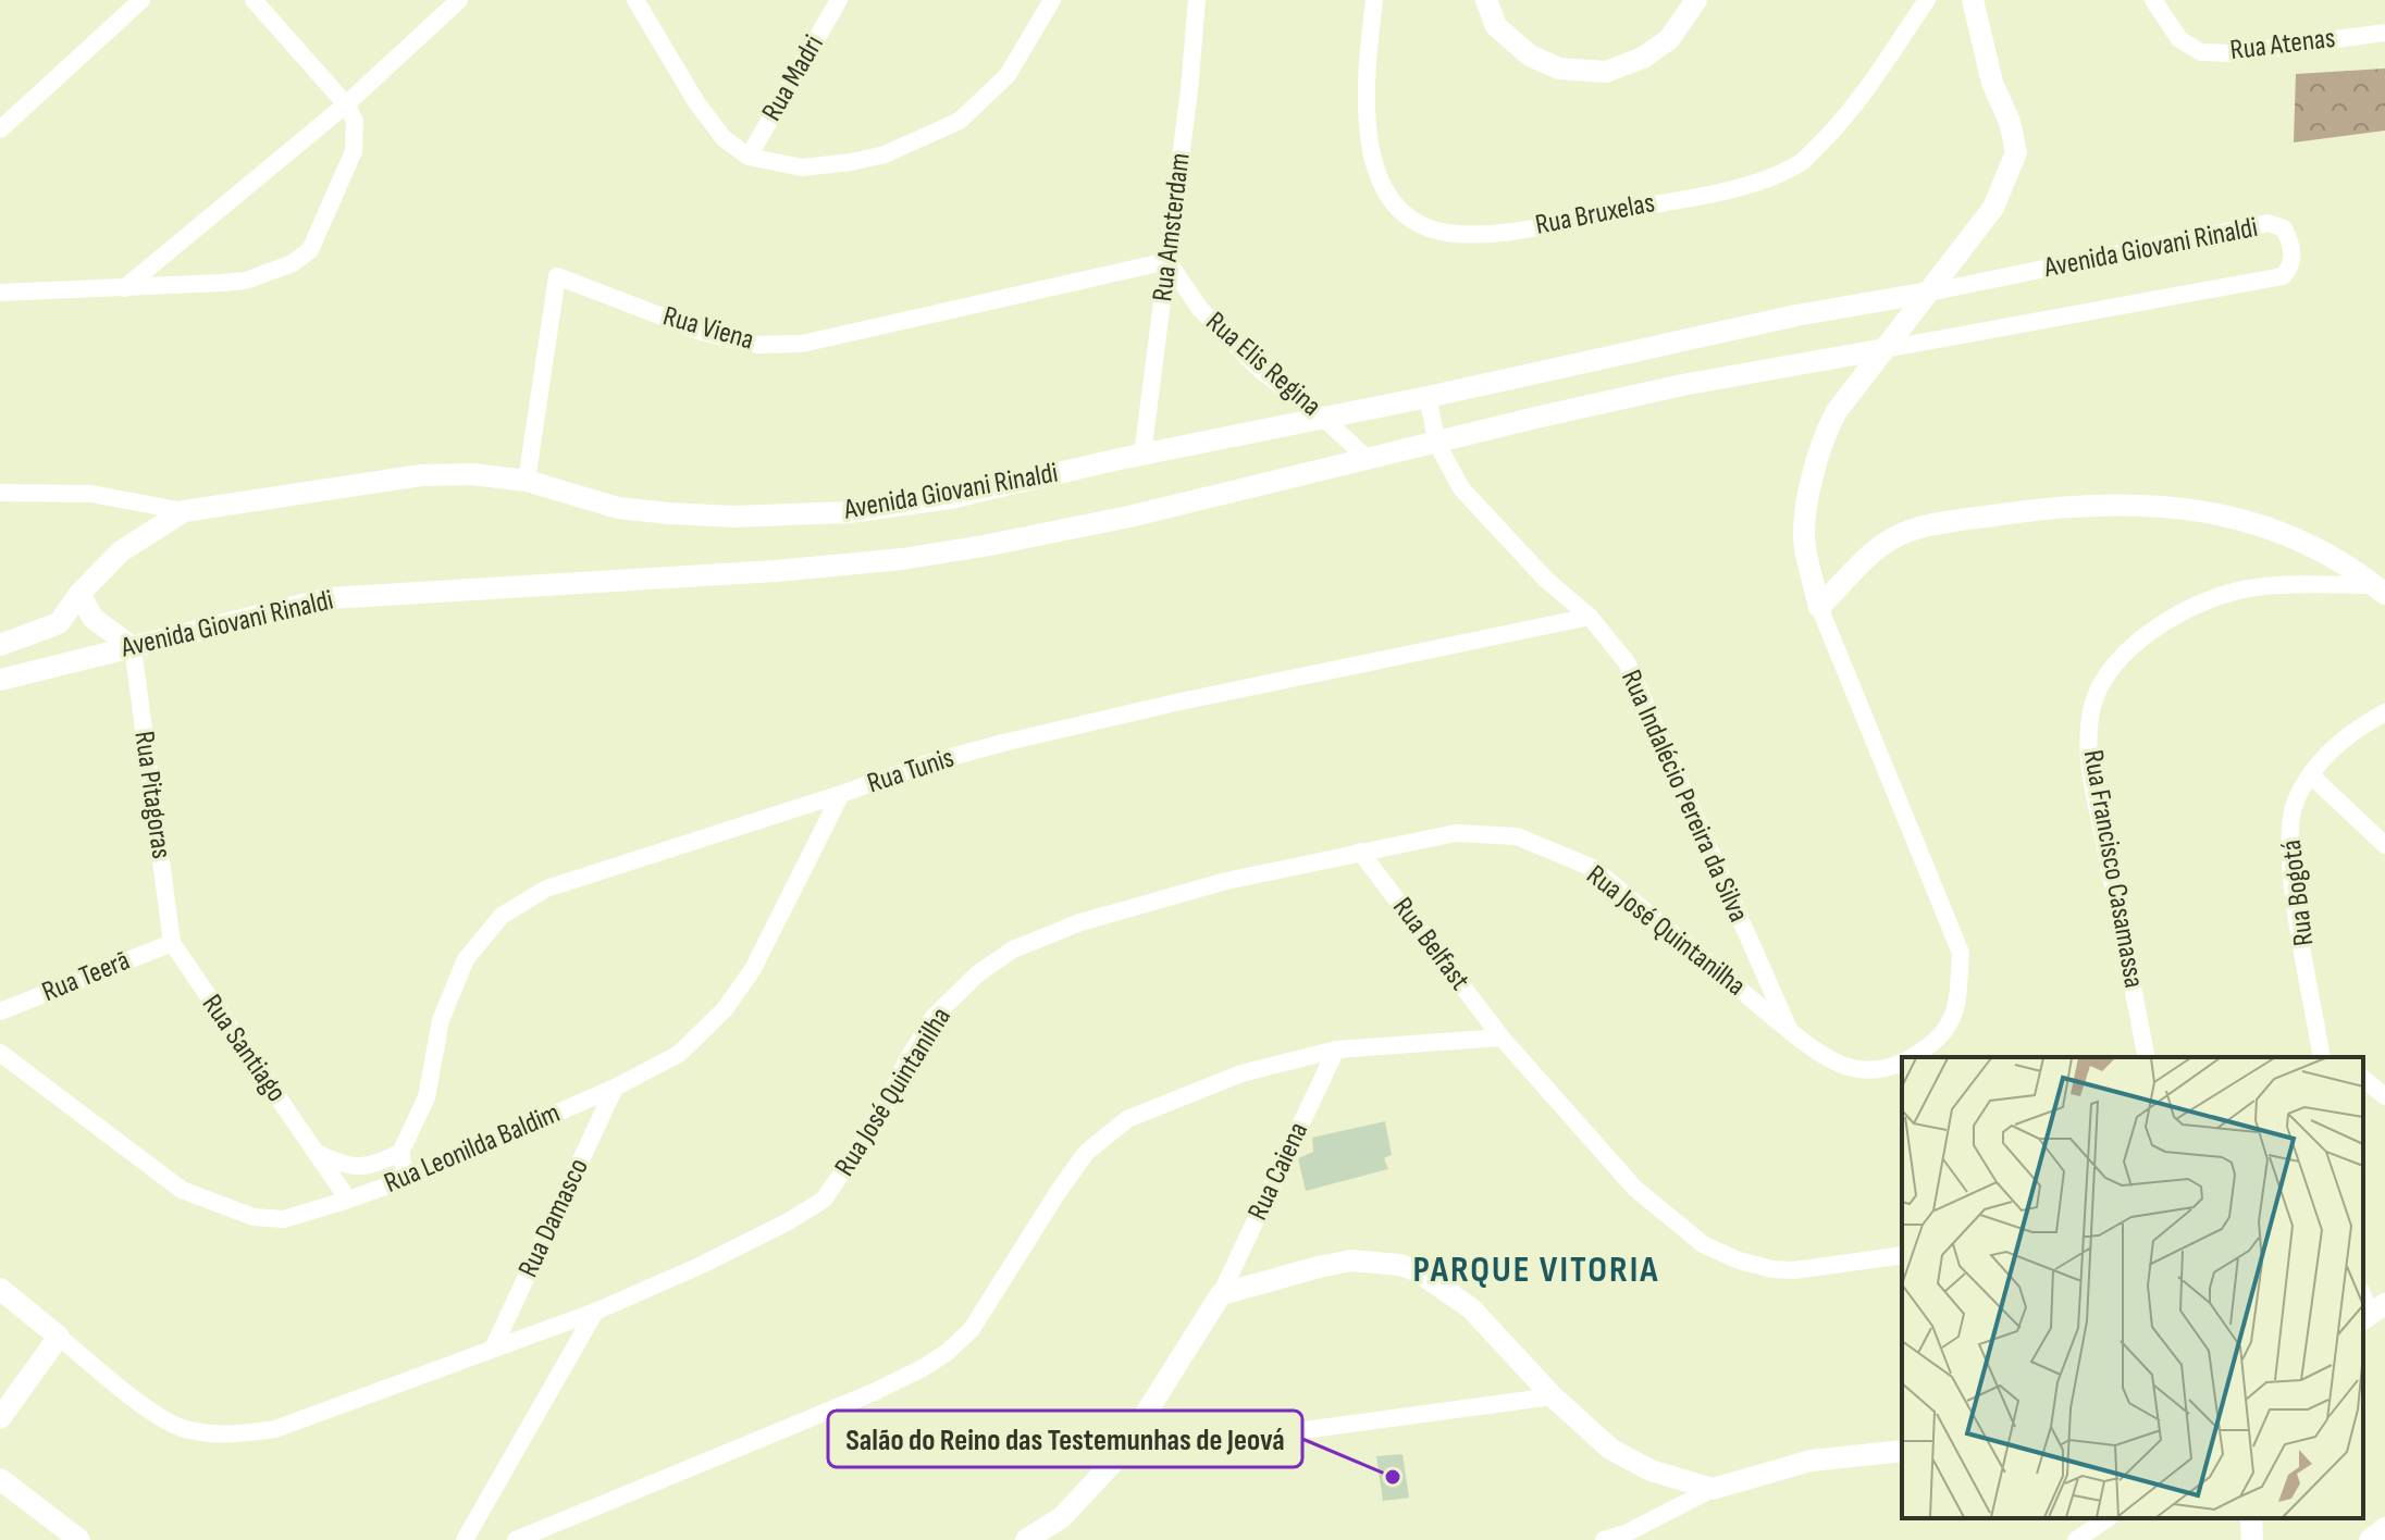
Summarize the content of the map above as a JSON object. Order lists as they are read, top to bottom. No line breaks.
{"streets":{"street":["Rua Atenas","Rua Madri","Rua Bruxelas","Rua Amsterdam","Avenida Giovani Rinaldi","Rua Viena","Rua Elis Regina","Rua Tunis","Rua Pitagoras","Rua Indalécio Pereira da Silva","Rua Francisco Casamassa","Rua Bogotá","Rua José Quintanilha","Rua Belfast","Rua Teerã","Rua Santiago","Rua Leonilda Baldim","Rua Caiena","Rua Damasco"]},"crossings":[["Rua Amsterdam","Avenida Giovani Rinaldi"],["Rua Amsterdam","Rua Viena"],["Rua Amsterdam","Rua Elis Regina"],["Avenida Giovani Rinaldi","Rua Viena"],["Avenida Giovani Rinaldi","Rua Elis Regina"],["Avenida Giovani Rinaldi","Rua Pitagoras"],["Avenida Giovani Rinaldi","Rua Indalécio Pereira da Silva"],["Rua Viena","Rua Elis Regina"],["Rua Tunis","Rua Indalécio Pereira da Silva"],["Rua Tunis","Rua Leonilda Baldim"],["Rua Pitagoras","Rua Teerã"],["Rua Pitagoras","Rua Santiago"],["Rua Indalécio Pereira da Silva","Rua José Quintanilha"],["Rua José Quintanilha","Rua Belfast"],["Rua José Quintanilha","Rua Damasco"],["Rua Teerã","Rua Santiago"],["Rua Leonilda Baldim","Rua Damasco"]],"districts":["PARQUE VITORIA"],"places":["Salão do Reino das Testemunhas de Jeová"]}
